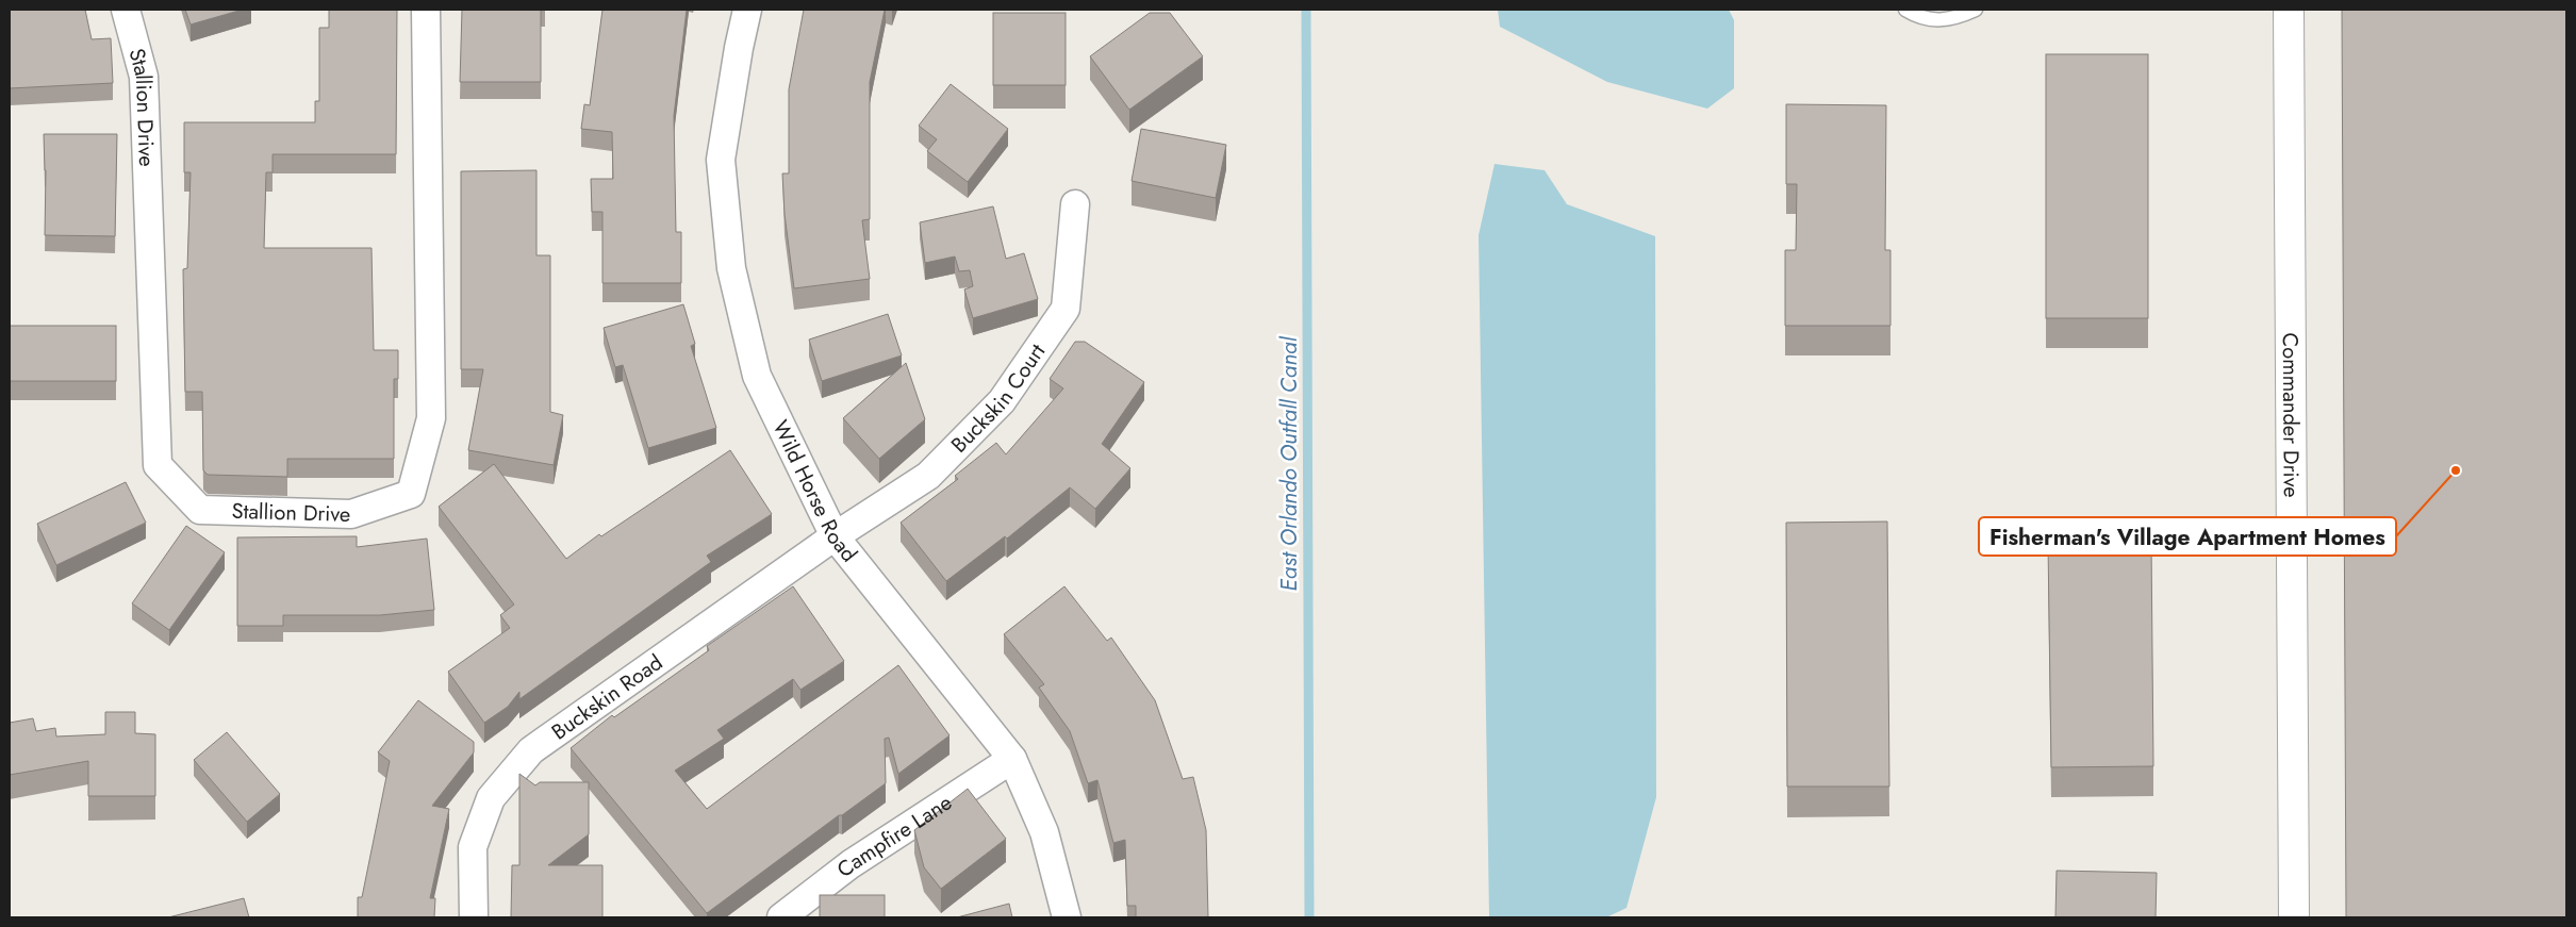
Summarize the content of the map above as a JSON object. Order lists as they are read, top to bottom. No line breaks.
{"streets":{"street":["Stallion Drive","Buckskin Court","Commander Drive","Wild Horse Road","Buckskin Road","Campfire Lane"]},"crossings":[["Buckskin Court","Wild Horse Road"],["Buckskin Court","Buckskin Road"],["Wild Horse Road","Buckskin Road"],["Wild Horse Road","Campfire Lane"]],"water":["East Orlando Outfall Canal"],"places":["Fisherman's Village Apartment Homes"]}
